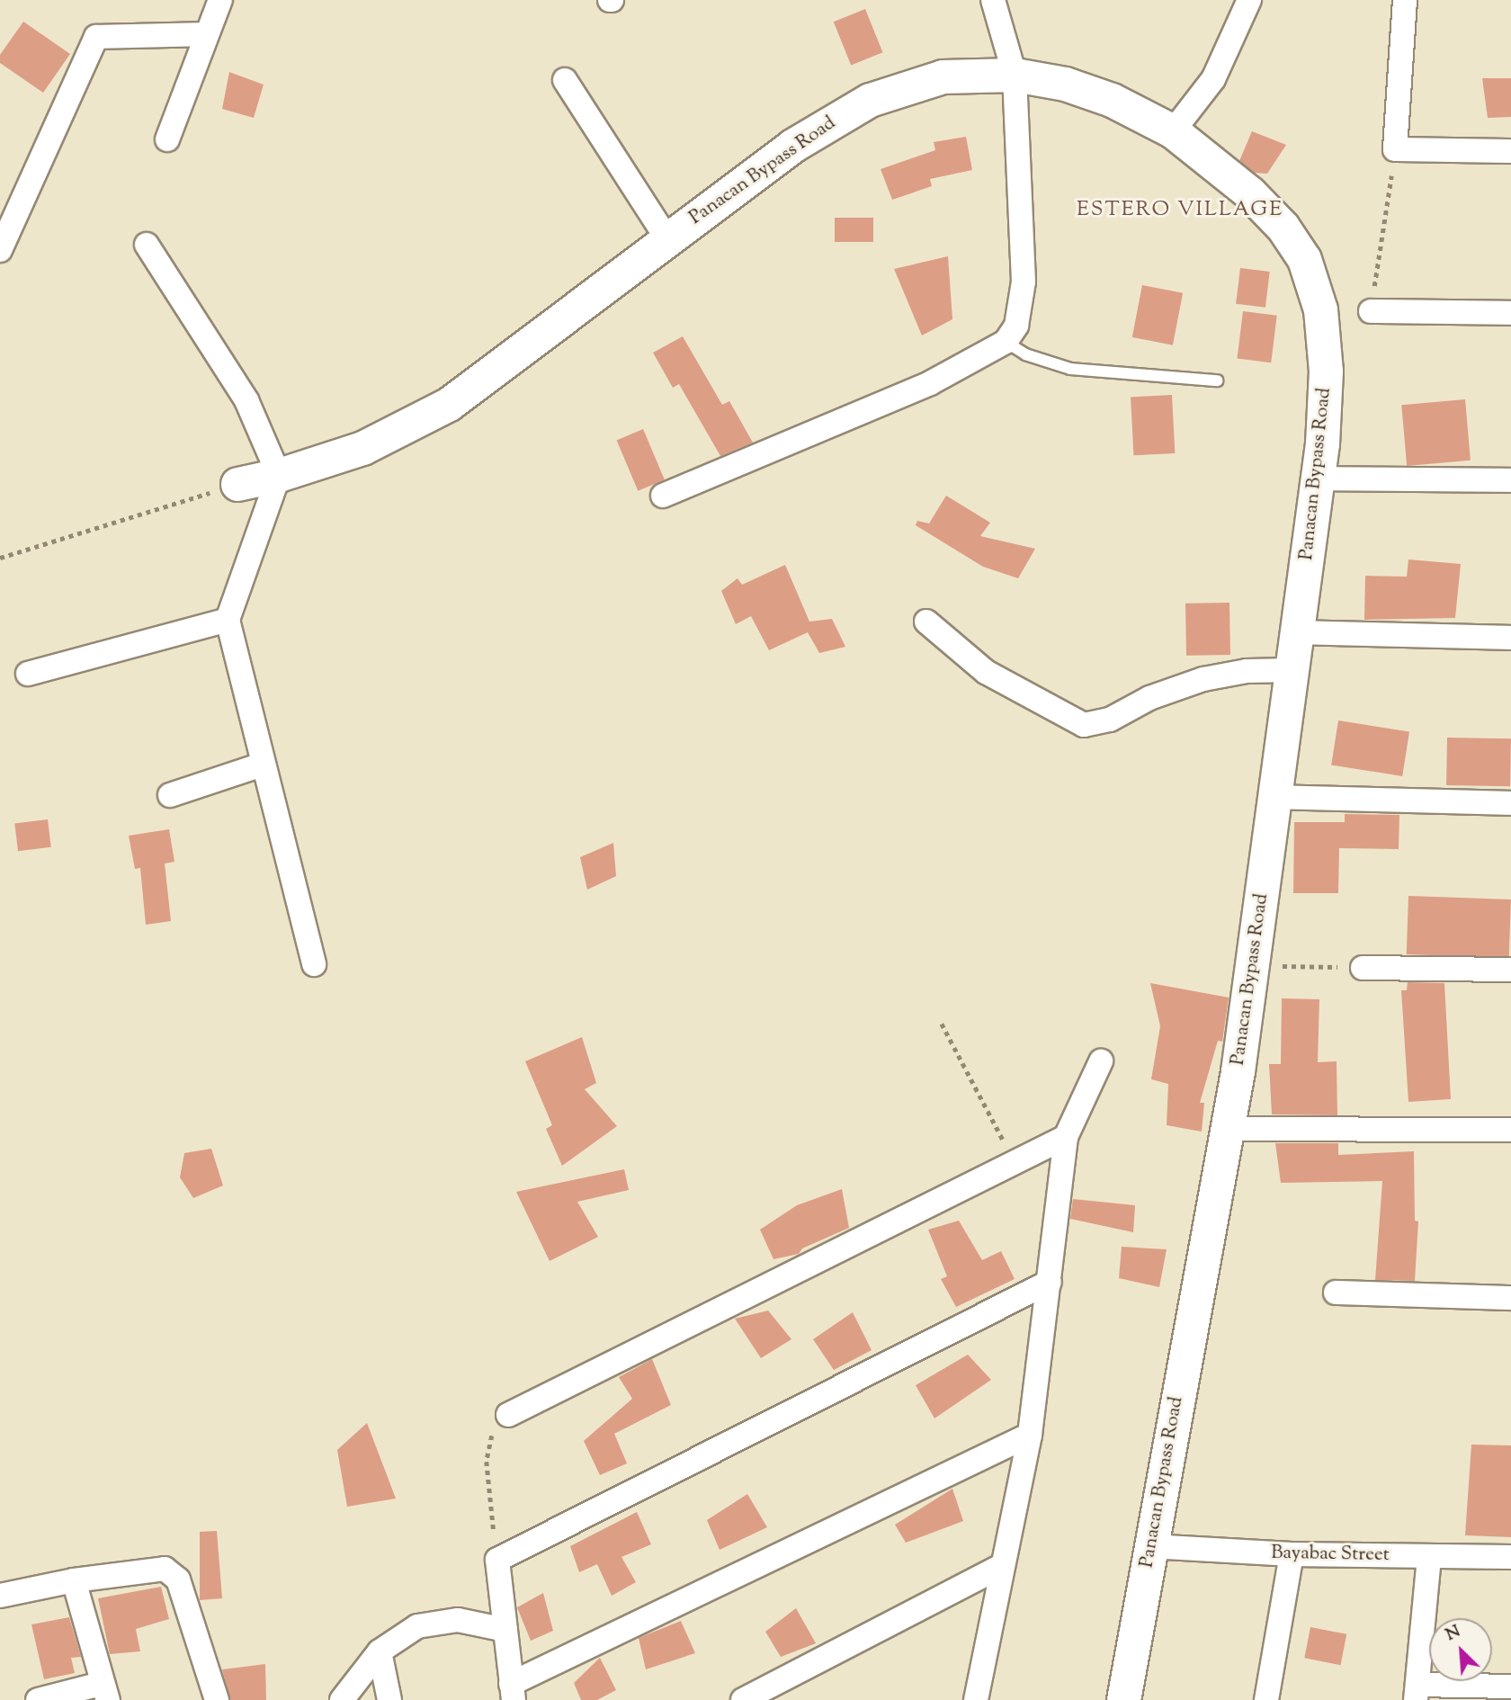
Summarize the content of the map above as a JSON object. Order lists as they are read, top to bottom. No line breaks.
{"streets":{"main road":["Panacan Bypass Road"],"street":["Bayabac Street"]},"crossings":[["Panacan Bypass Road","Bayabac Street"]],"districts":["ESTERO VILLAGE"],"north":"top left"}
